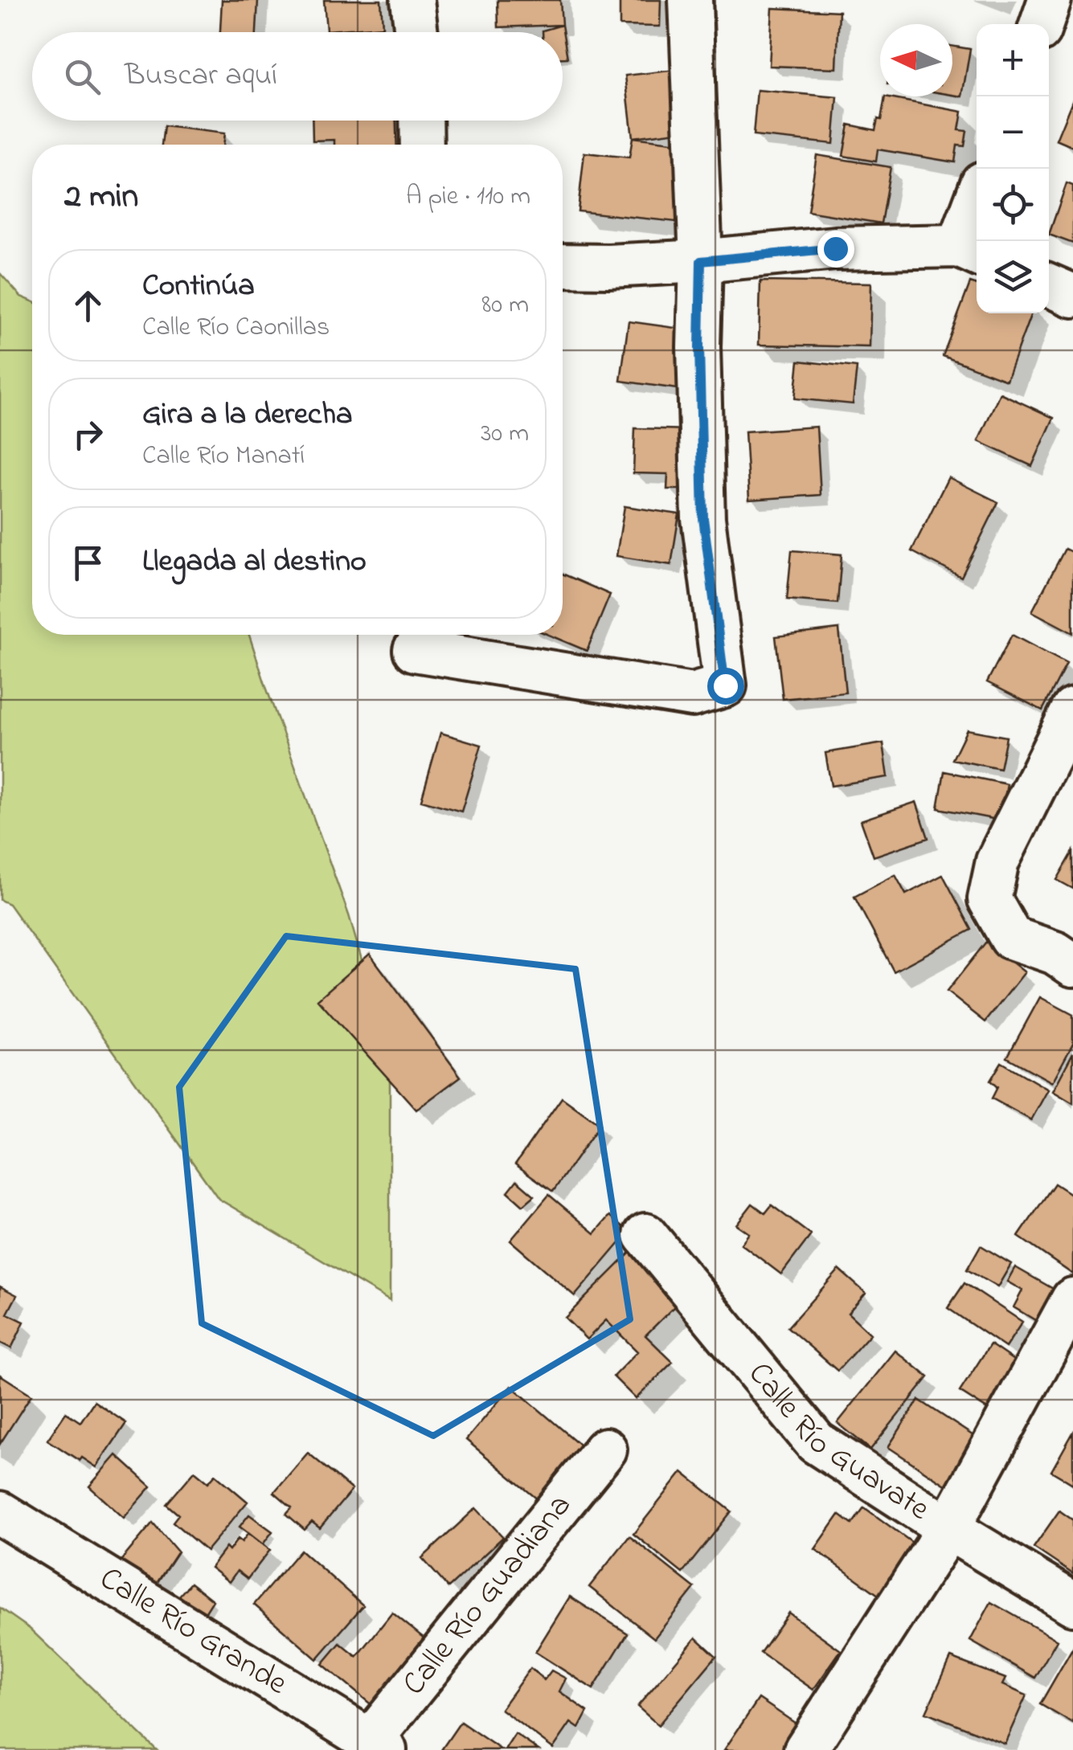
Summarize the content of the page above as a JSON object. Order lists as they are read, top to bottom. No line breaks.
{"streets":{"street":["Calle Río Guavate","Calle Río Guadiana","Calle Río Grande"]},"crossings":[["Calle Río Guadiana","Calle Río Grande"]],"north":"left","page":{"map_buttons":["+","−"],"search":"Buscar aquí","heading":["2 min","A pie · 110 m"],"list":[["Continúa","Calle Río Caonillas","80 m"],["Gira a la derecha","Calle Río Manatí","30 m"],"Llegada al destino"]}}
